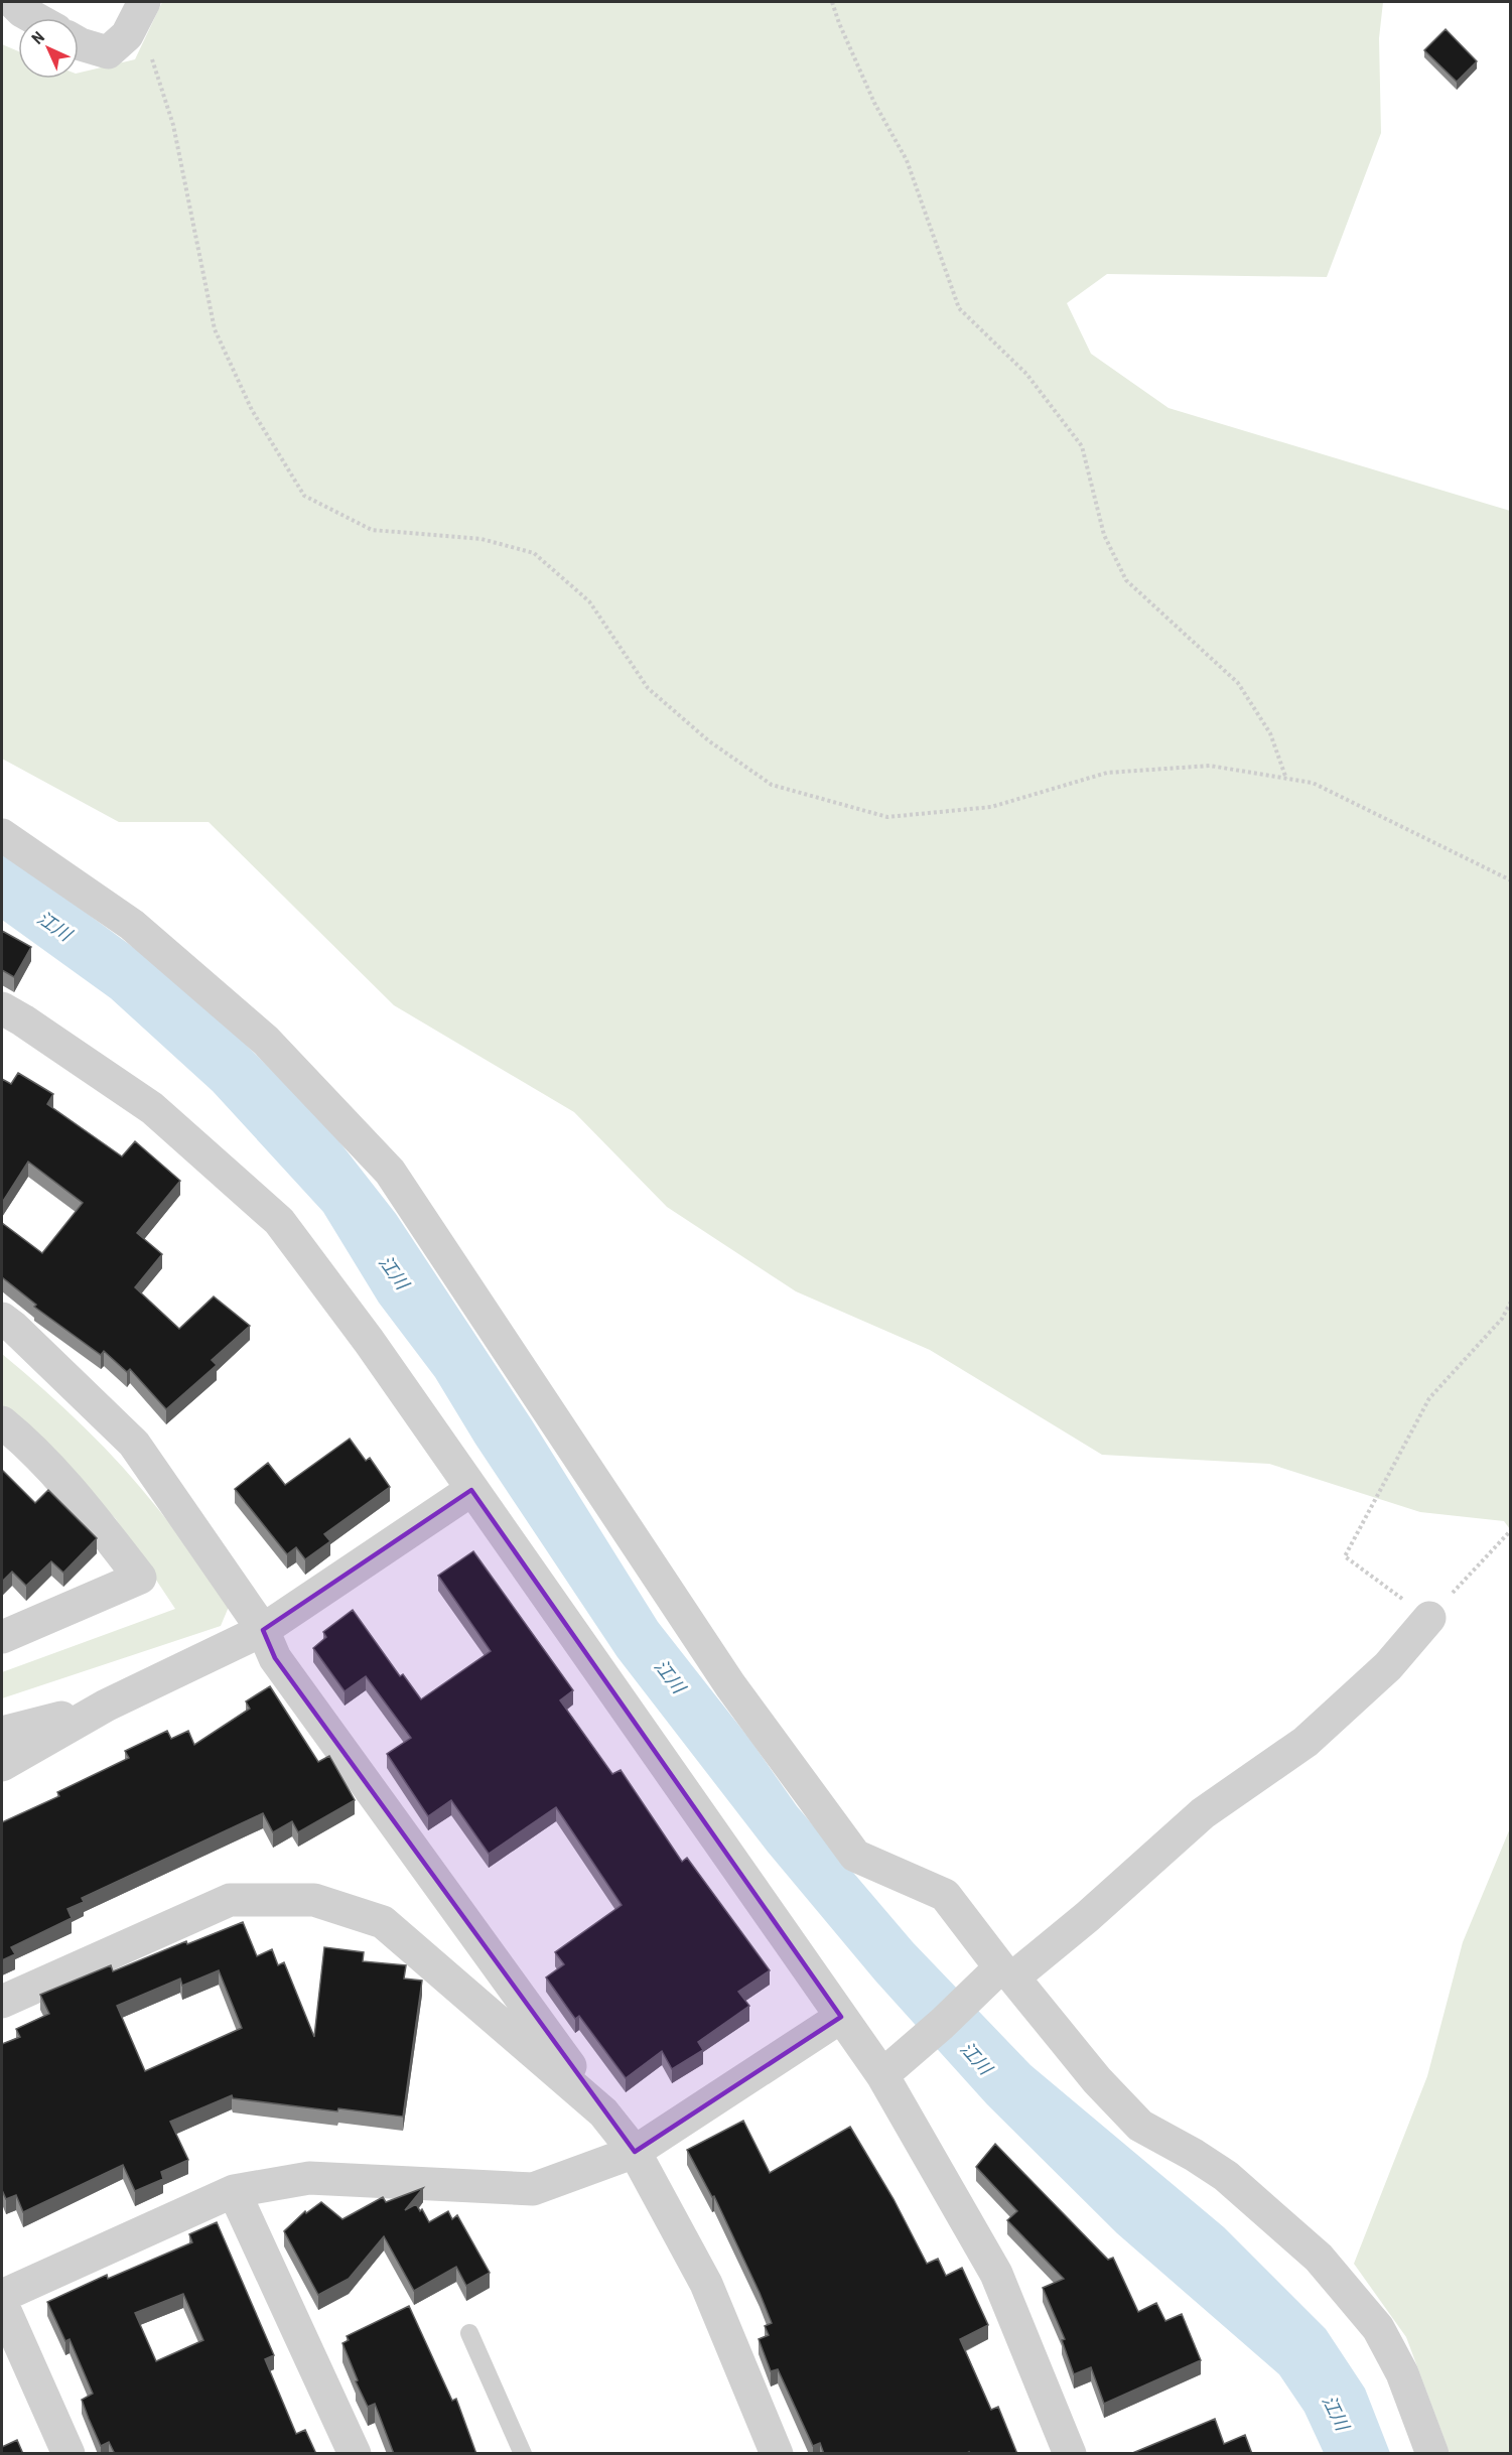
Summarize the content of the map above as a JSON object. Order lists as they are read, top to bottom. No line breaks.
{"water":["江川"],"north":"top left"}
